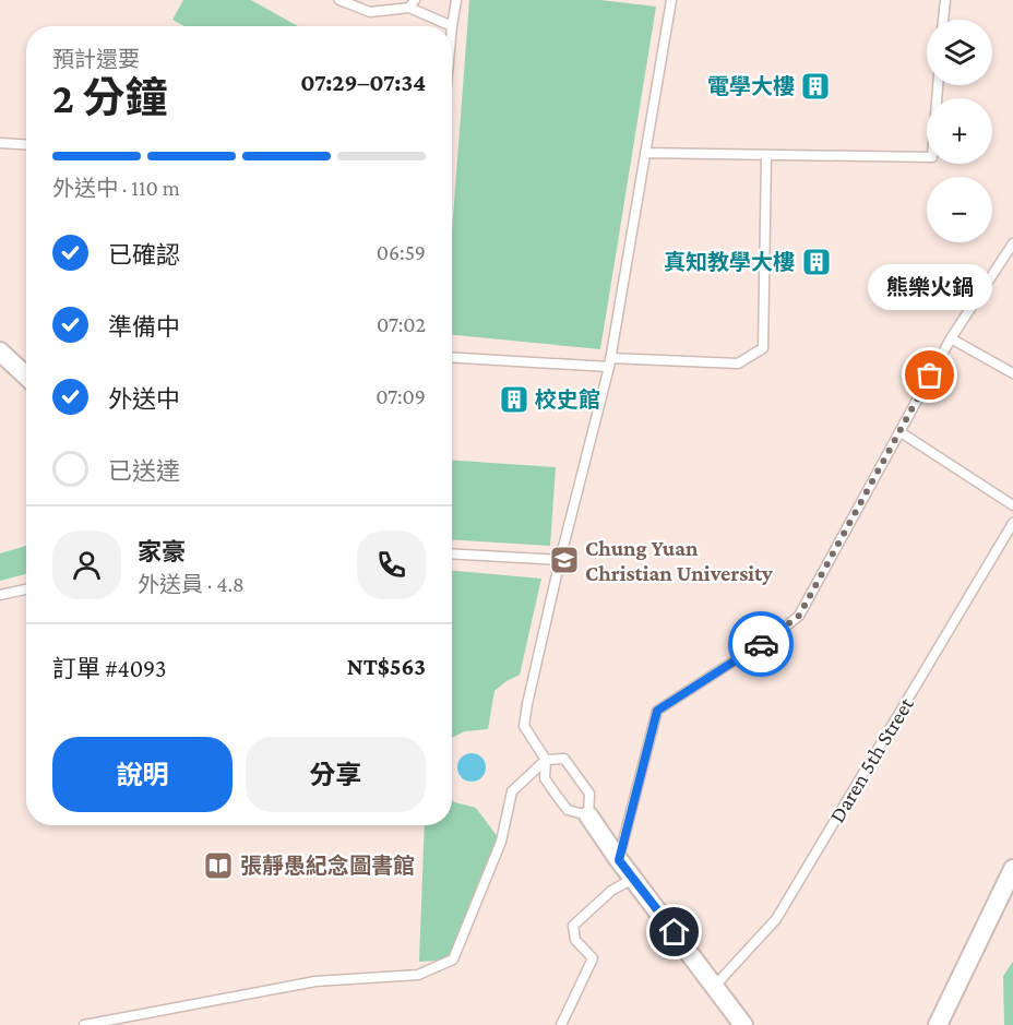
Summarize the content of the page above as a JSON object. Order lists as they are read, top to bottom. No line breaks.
{"streets":{"lane":["Daren 5th Street"]},"places":{"building":["電學大樓","真知教學大樓","校史館"],"other":["熊樂火鍋"],"school or university":["Chung Yuan Christian University"],"library":["張靜愚紀念圖書館"]},"page":{"map_buttons":["+","−"],"heading":["2 分鐘","預計還要","07:29–07:34"],"panel":["家豪","外送員 · 4.8","訂單 #4093","NT$563"],"bar":"外送中 · 110 m","list":[["已確認","06:59"],["準備中","07:02"],["外送中","07:09"],"已送達"],"bubble":"熊樂火鍋","buttons":["說明","分享"]}}
